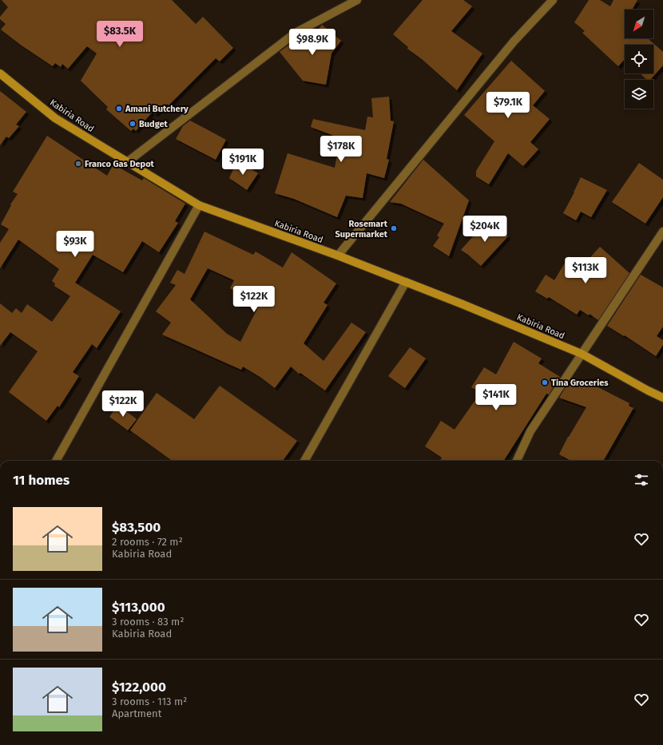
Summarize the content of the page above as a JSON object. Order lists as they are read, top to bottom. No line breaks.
{"streets":{"main road":["Kabiria Road"]},"places":["Amani Butchery","Budget","Franco Gas Depot","Rosemart Supermarket","Tina Groceries"],"north":"bottom left","page":{"price":["$83.5K","$98.9K","$79.1K","$178K","$191K","$204K","$93K","$113K","$122K","$141K","$122K"],"heading":"11 homes","list":[{"name":"$83,500","note":"2 rooms · 72 m² · Kabiria Road"},{"name":"$113,000","note":"3 rooms · 83 m² · Kabiria Road"},{"name":"$122,000","note":"3 rooms · 113 m² · Apartment"}]}}
